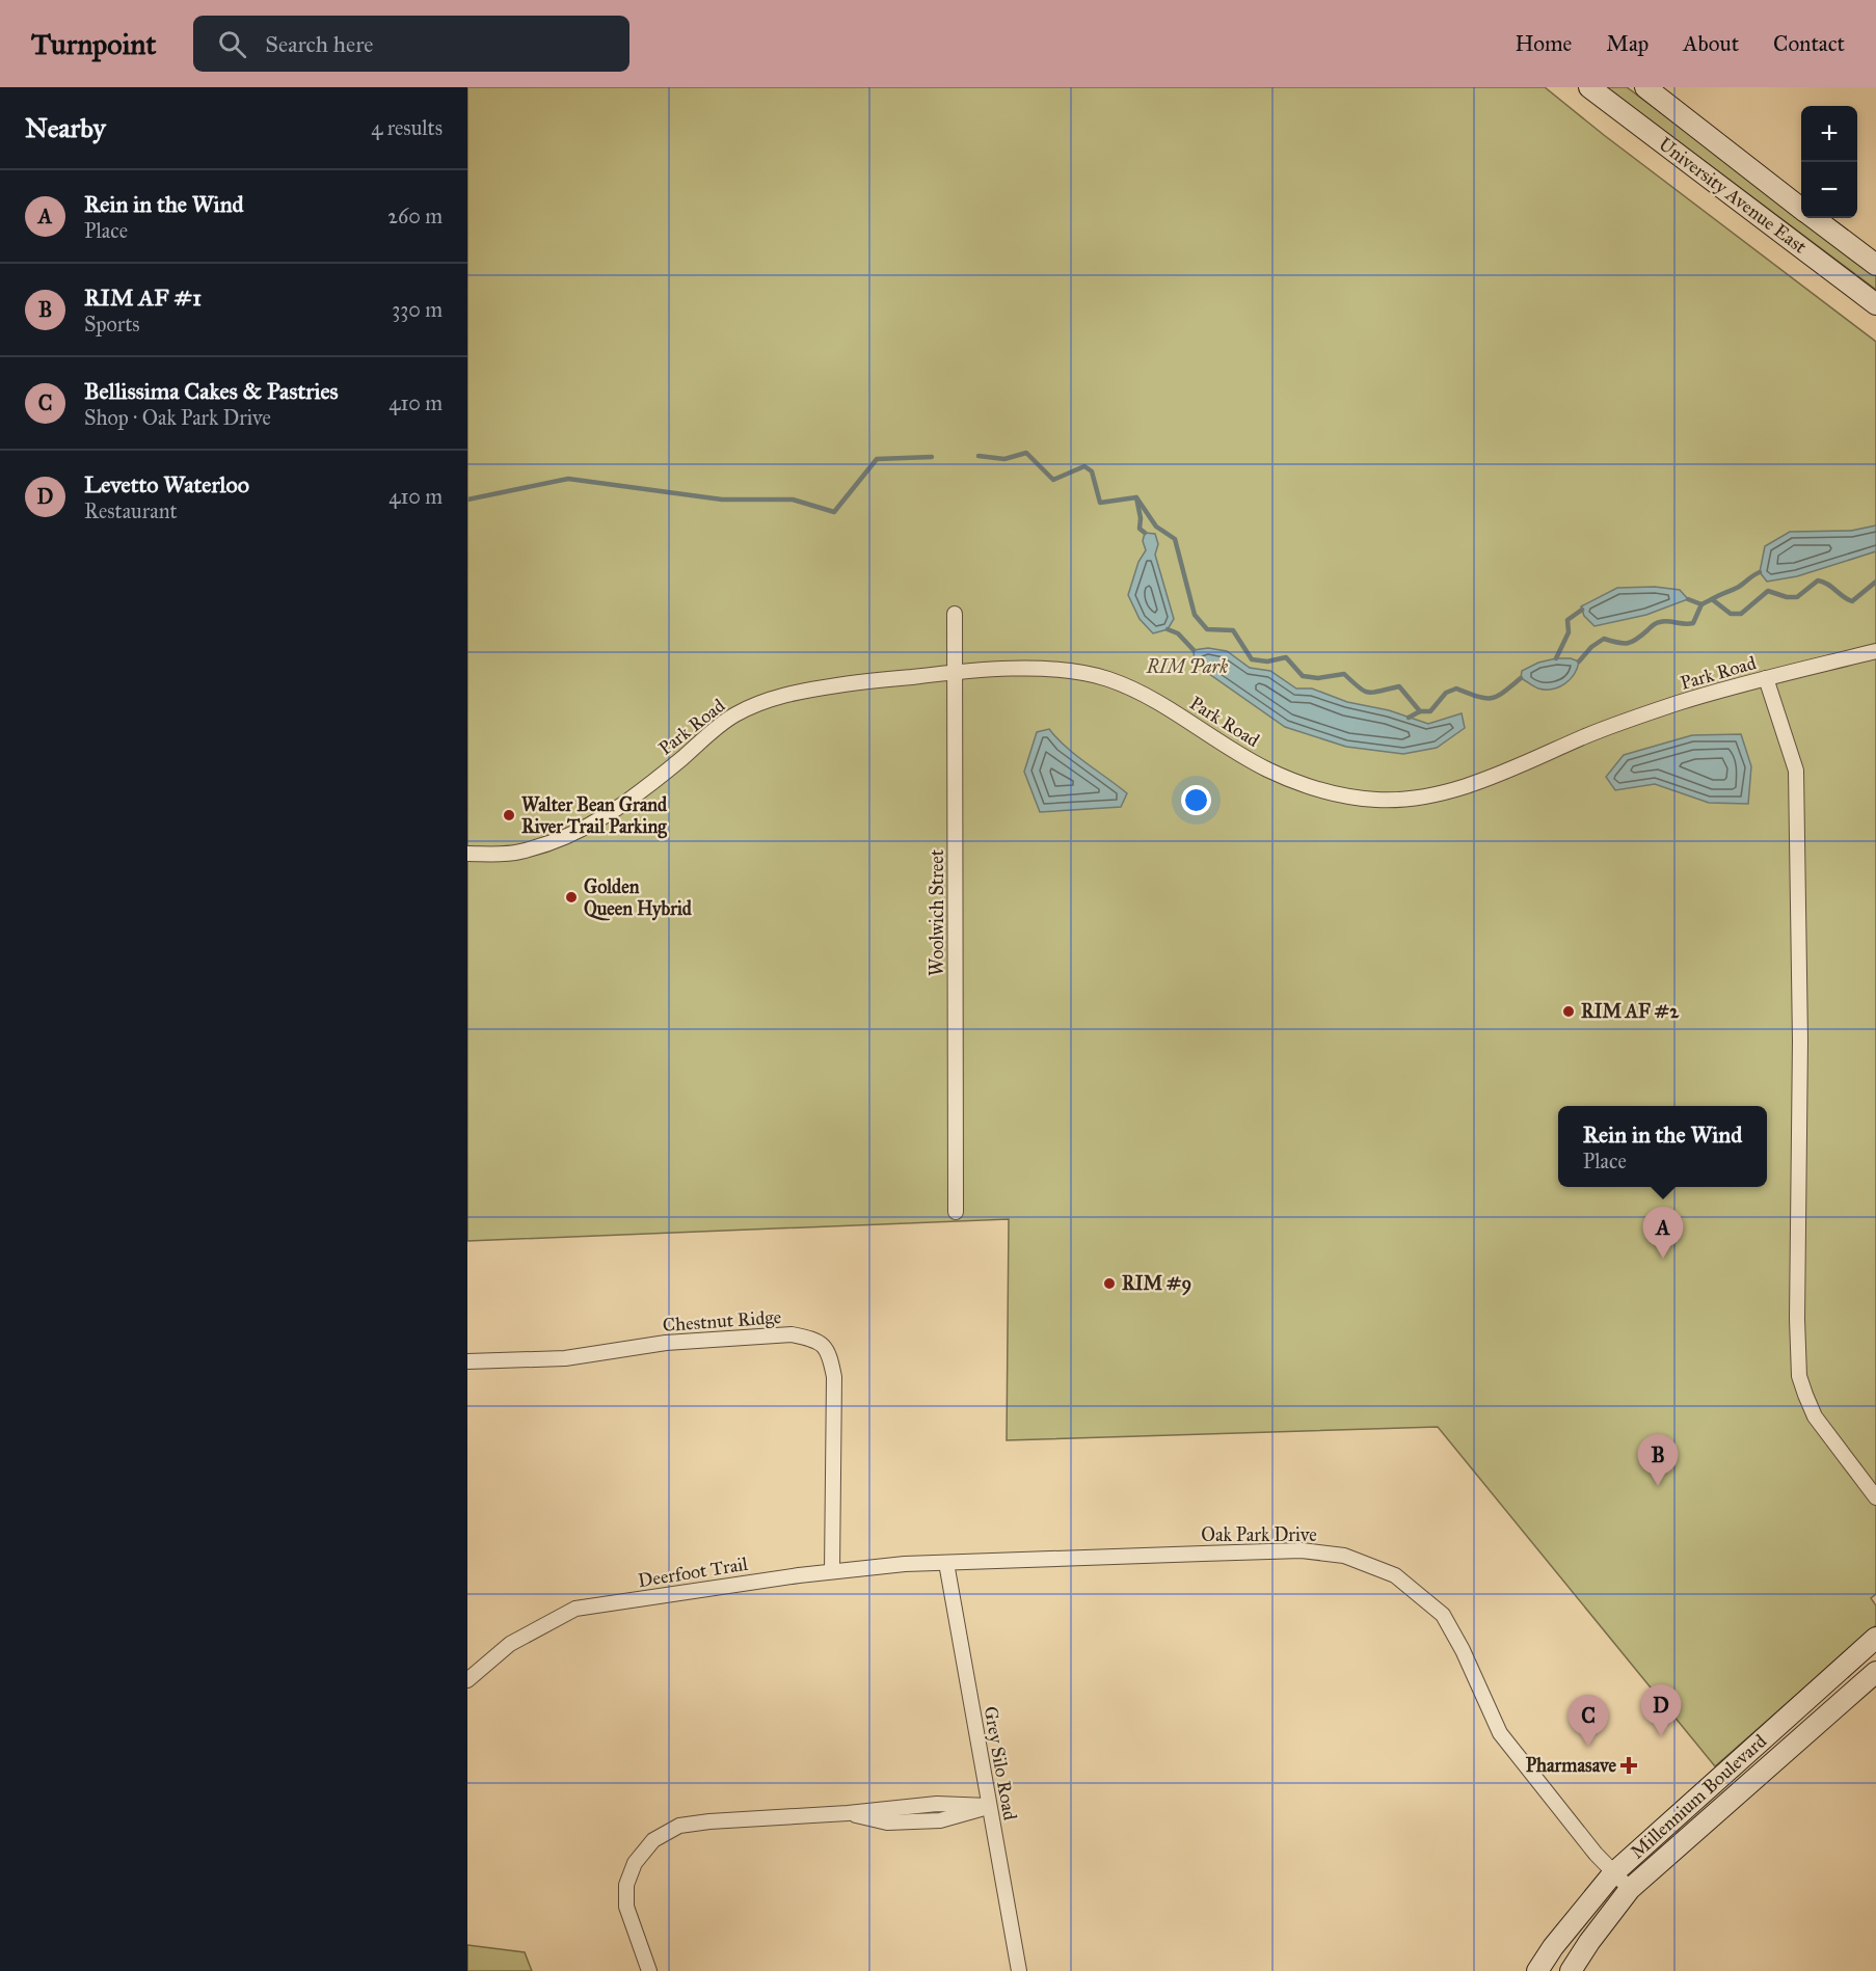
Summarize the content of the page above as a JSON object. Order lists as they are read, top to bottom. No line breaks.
{"streets":{"street":["University Avenue East","Park Road","Woolwich Street","Chestnut Ridge","Oak Park Drive","Deerfoot Trail","Grey Silo Road","Millennium Boulevard"]},"crossings":[["Park Road","Woolwich Street"],["Chestnut Ridge","Deerfoot Trail"],["Oak Park Drive","Deerfoot Trail"],["Oak Park Drive","Grey Silo Road"],["Oak Park Drive","Millennium Boulevard"],["Deerfoot Trail","Grey Silo Road"]],"parks":["RIM Park"],"places":{"other":["Walter Bean Grand River Trail Parking","Golden Queen Hybrid","RIM AF #2","RIM #9"],"health":["Pharmasave"]},"page":{"header":"Turnpoint","search":"Search here","nav":["Home","Map","About","Contact"],"heading":["Nearby","4 results"],"map_buttons":["+","−"],"list":[{"mark":"A","name":"Rein in the Wind","note":"Place","value":"260 m"},{"mark":"B","name":"RIM AF #1","note":"Sports","value":"330 m"},{"mark":"C","name":"Bellissima Cakes & Pastries","note":"Shop · Oak Park Drive","value":"410 m"},{"mark":"D","name":"Levetto Waterloo","note":"Restaurant","value":"410 m"}],"popup":["Rein in the Wind","Place"],"pins":["A","B","D","C"]}}
